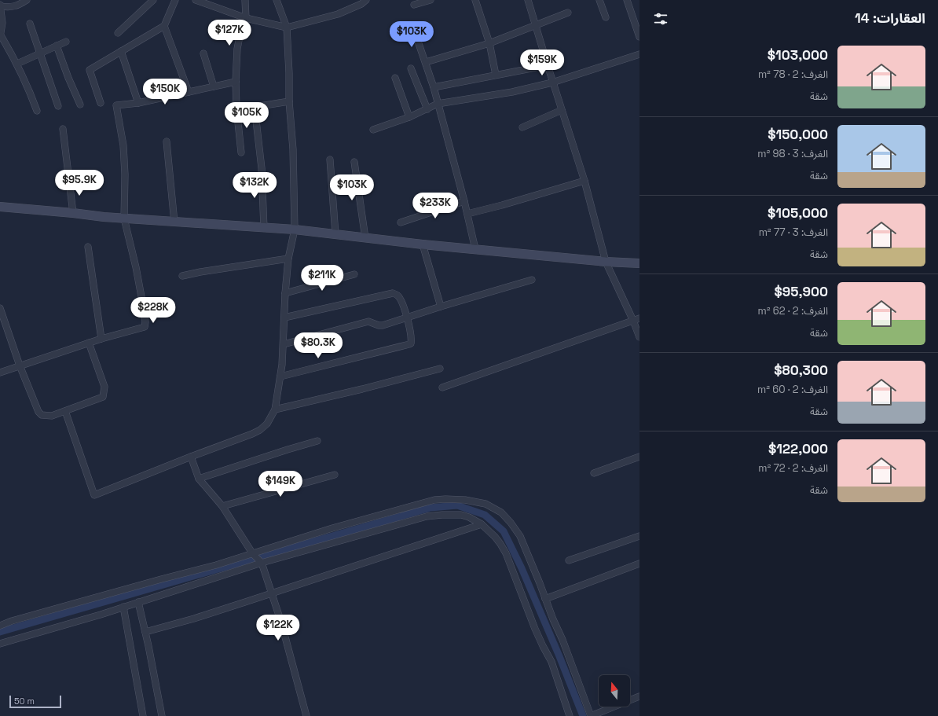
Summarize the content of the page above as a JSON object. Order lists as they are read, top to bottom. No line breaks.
{"scale_bar":"50 m","north":"top","page":{"heading":"العقارات: 14","price":["$127K","$103K","$159K","$150K","$105K","$95.9K","$132K","$103K","$233K","$211K","$228K","$80.3K","$149K","$122K"],"list":[{"name":"$103,000","note":"الغرف: 2 · 78 m² · شقة"},{"name":"$150,000","note":"الغرف: 3 · 98 m² · شقة"},{"name":"$105,000","note":"الغرف: 3 · 77 m² · شقة"},{"name":"$95,900","note":"الغرف: 2 · 62 m² · شقة"},{"name":"$80,300","note":"الغرف: 2 · 60 m² · شقة"},{"name":"$122,000","note":"الغرف: 2 · 72 m² · شقة"}],"scale":"50 m"}}
